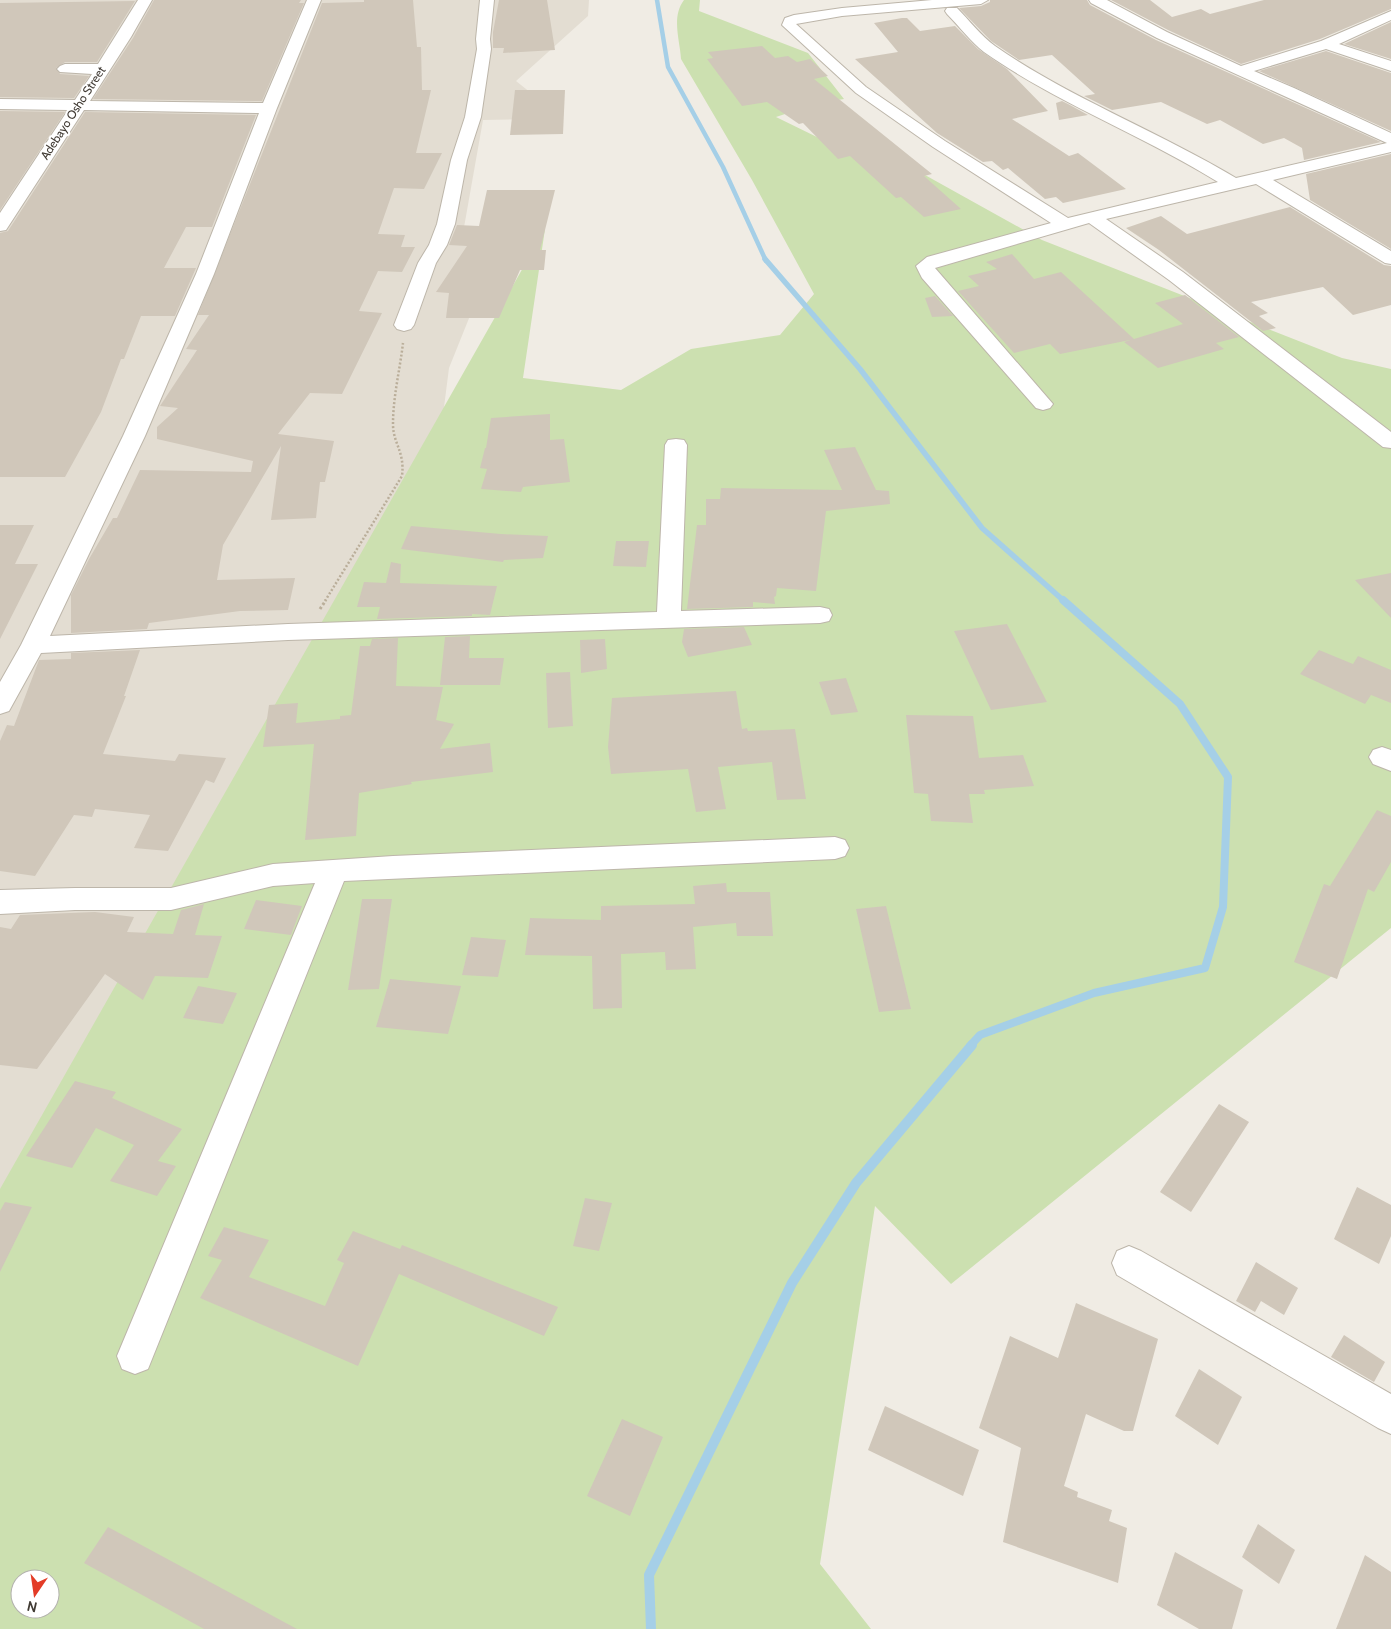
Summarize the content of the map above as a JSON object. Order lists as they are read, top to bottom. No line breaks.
{"streets":{"street":["Adebayo Osho Street"]},"north":"bottom"}
